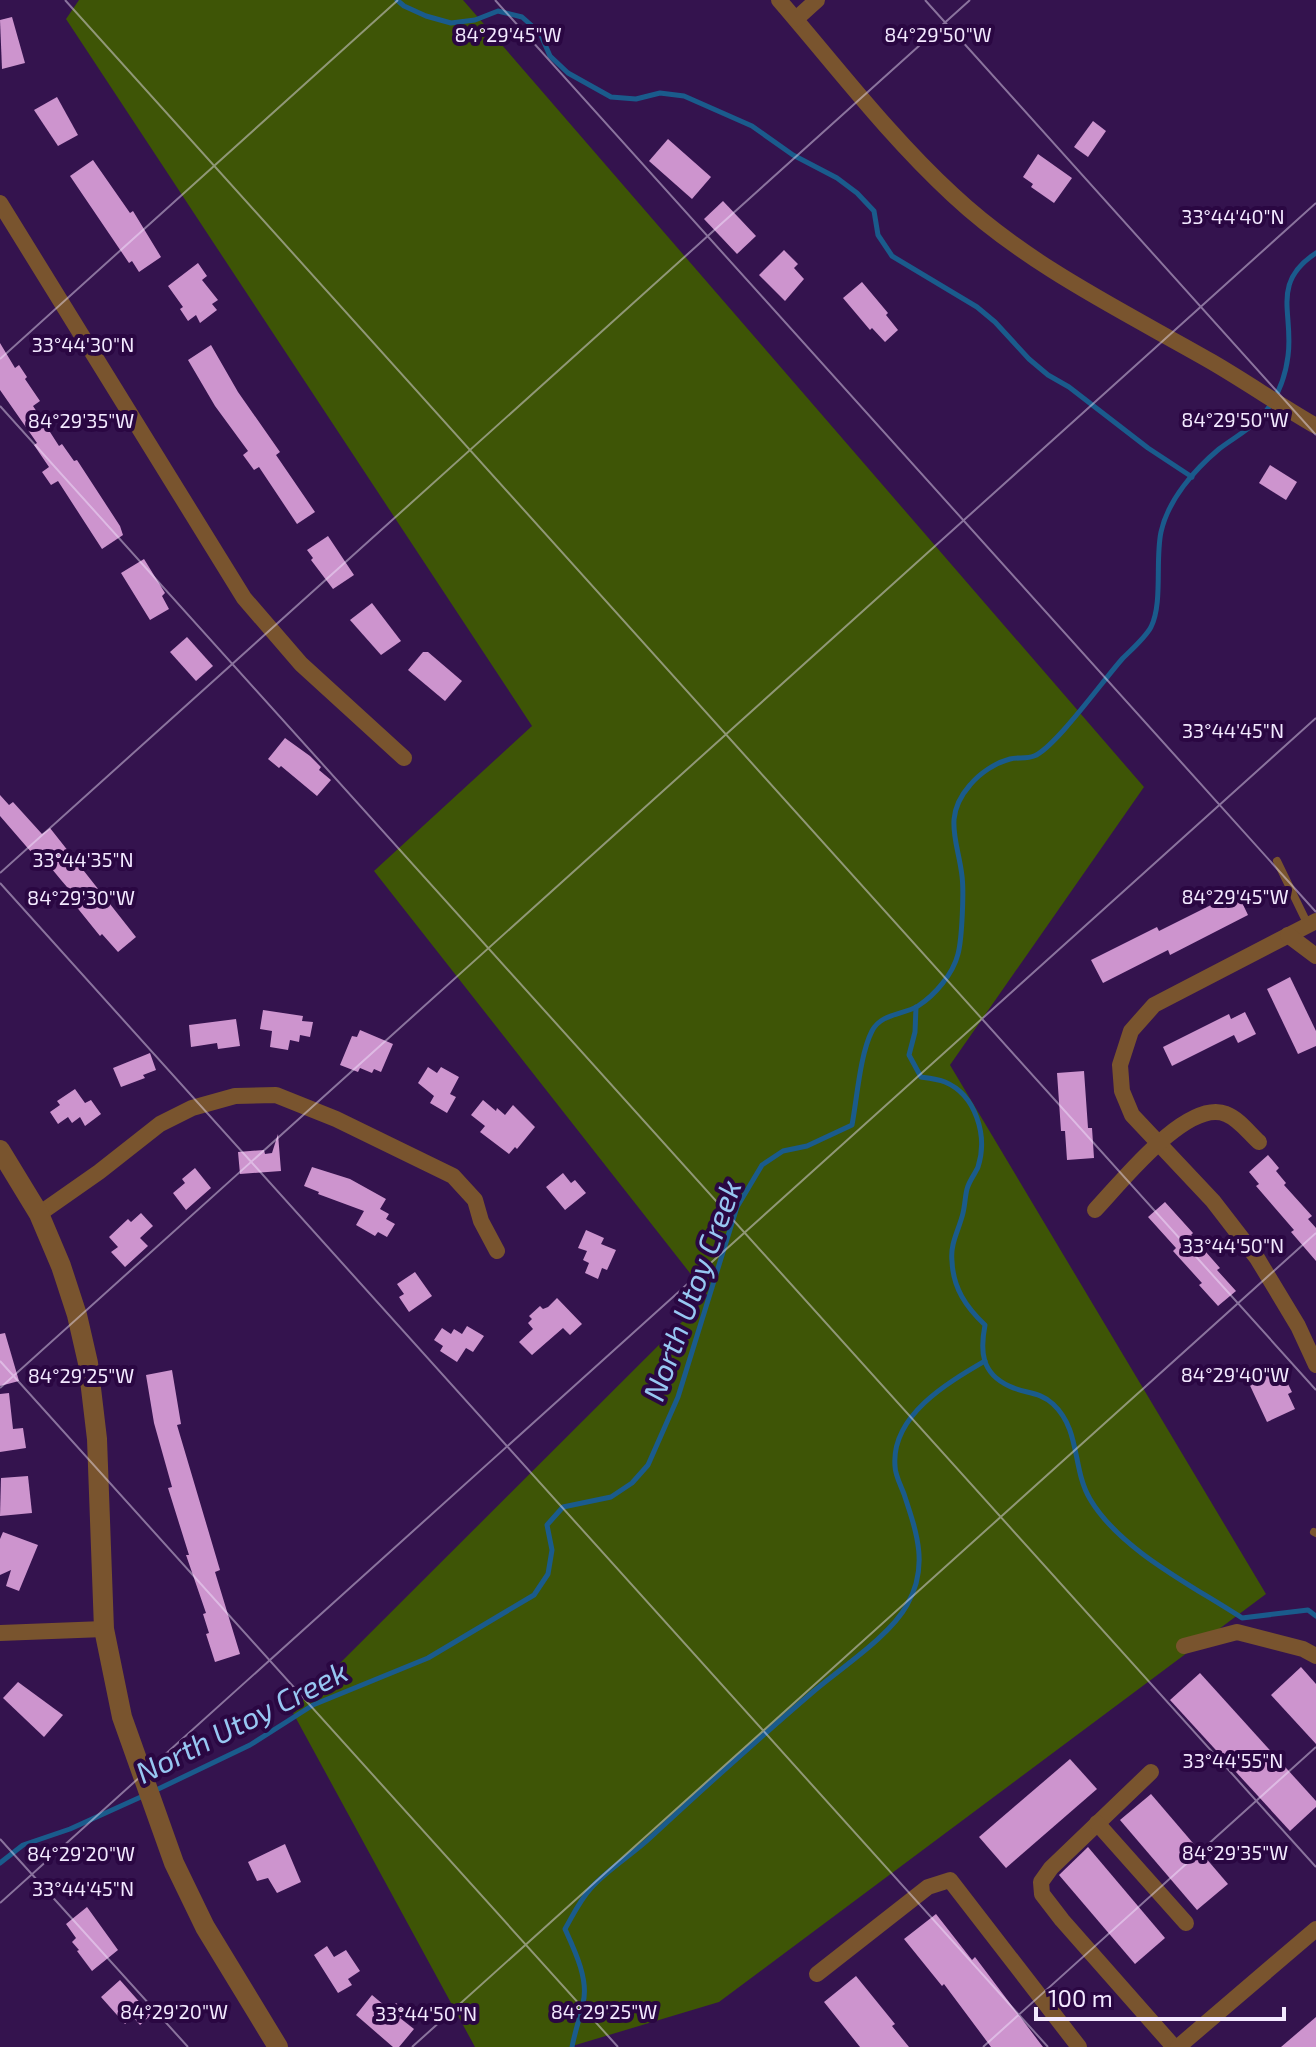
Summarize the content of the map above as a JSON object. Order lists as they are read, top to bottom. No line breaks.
{"water":["North Utoy Creek"],"scale_bar":"100 m","coordinates":["84°29'45\"W","84°29'50\"W","33°44'40\"N","33°44'30\"N","84°29'35\"W","33°44'45\"N","33°44'35\"N","84°29'30\"W","33°44'50\"N","84°29'40\"W","84°29'25\"W","33°44'55\"N","84°29'20\"W"]}
